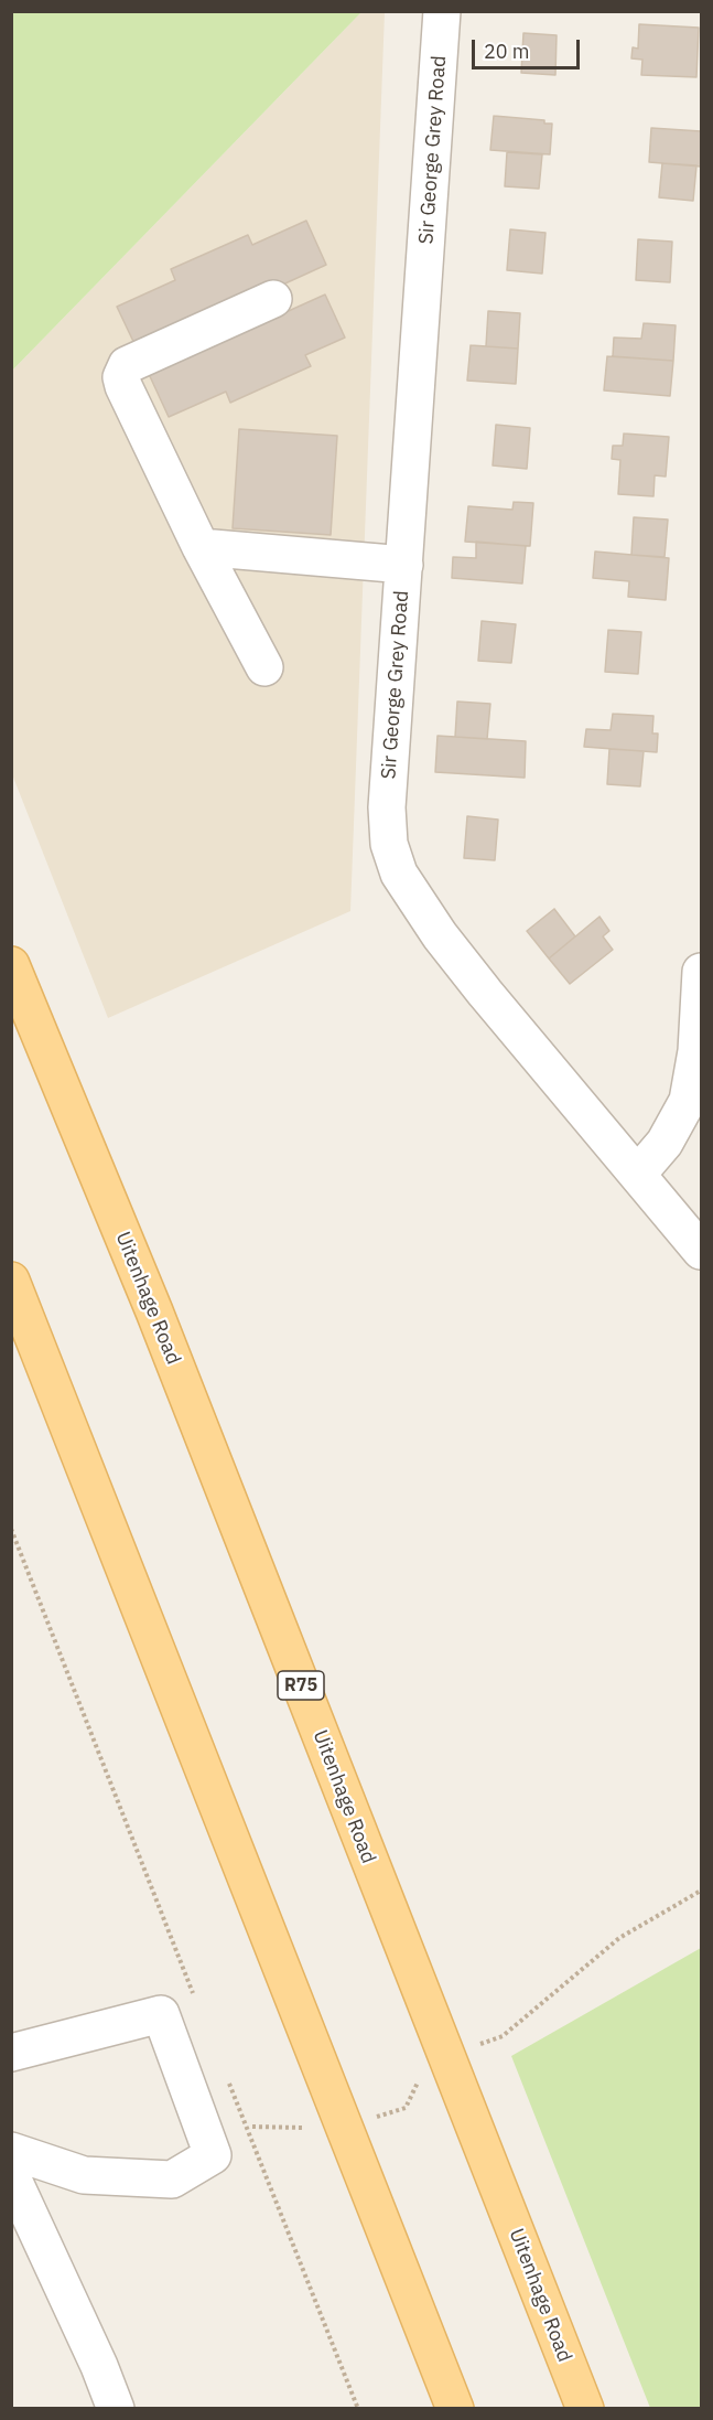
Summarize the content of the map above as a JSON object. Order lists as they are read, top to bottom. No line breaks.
{"streets":{"main road":["Uitenhage Road","R75"],"street":["Sir George Grey Road"]},"scale_bar":"20 m"}
